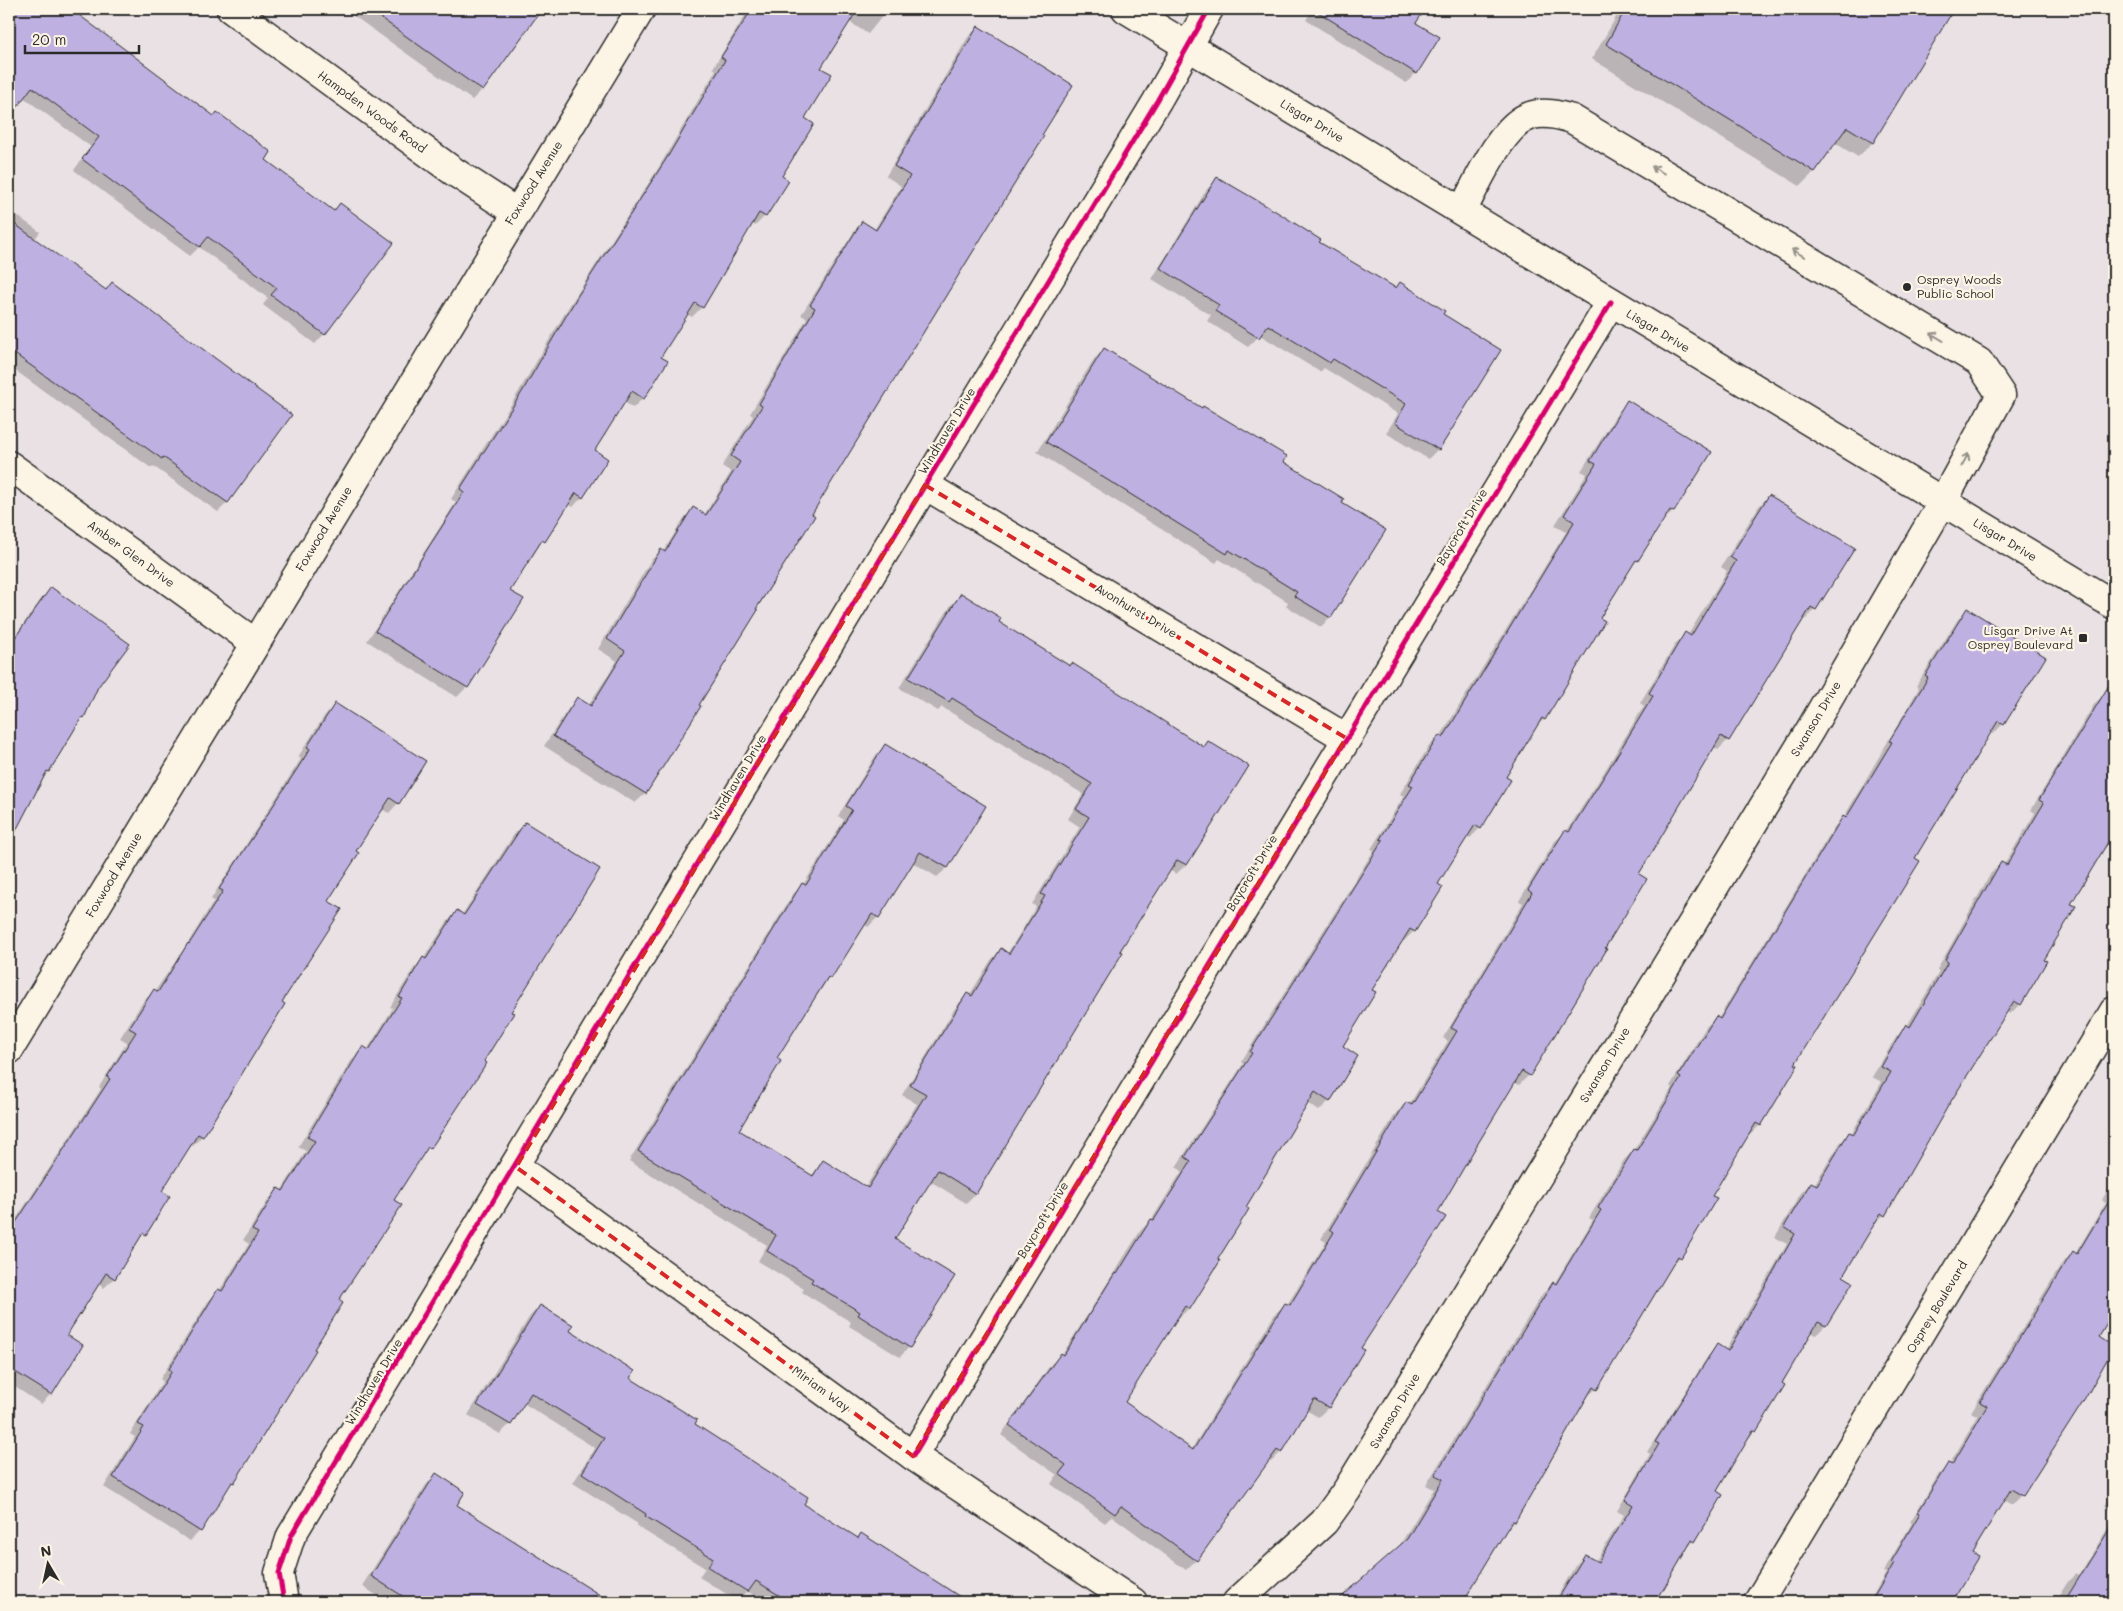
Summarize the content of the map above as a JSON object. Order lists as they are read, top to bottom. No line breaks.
{"streets":{"street":["Hampden Woods Road","Lisgar Drive","Foxwood Avenue","Windhaven Drive","Baycroft Drive","Amber Glen Drive","Avonhurst Drive","Swanson Drive","Osprey Boulevard","Miriam Way"]},"crossings":[["Hampden Woods Road","Foxwood Avenue"],["Lisgar Drive","Windhaven Drive"],["Lisgar Drive","Baycroft Drive"],["Lisgar Drive","Swanson Drive"],["Foxwood Avenue","Amber Glen Drive"],["Windhaven Drive","Avonhurst Drive"],["Windhaven Drive","Miriam Way"],["Baycroft Drive","Avonhurst Drive"],["Baycroft Drive","Miriam Way"]],"places":{"other":["Osprey Woods Public School"],"transit":["Lisgar Drive At Osprey Boulevard"]},"scale_bar":"20 m","north":"top"}
